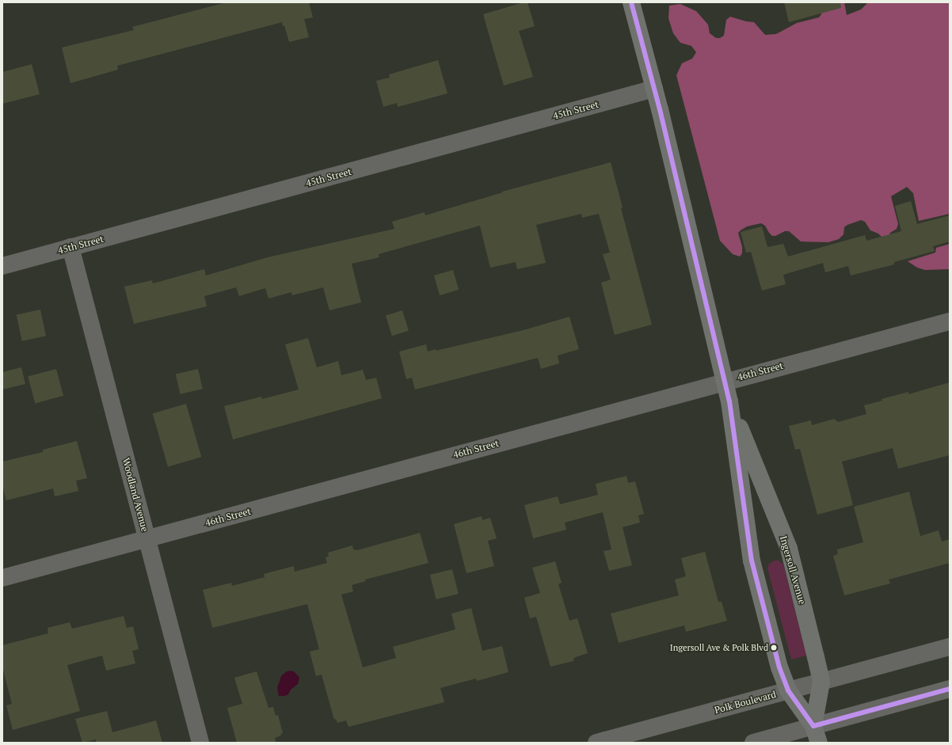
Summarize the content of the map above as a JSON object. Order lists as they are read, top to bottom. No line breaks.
{"streets":{"main road":["Ingersoll Avenue"],"street":["45th Street","46th Street","Woodland Avenue","Polk Boulevard"]},"crossings":[["45th Street","Woodland Avenue"],["45th Street","Ingersoll Avenue"],["46th Street","Woodland Avenue"],["46th Street","Ingersoll Avenue"],["Ingersoll Avenue","Polk Boulevard"]],"places":["Ingersoll Ave & Polk Blvd"]}
